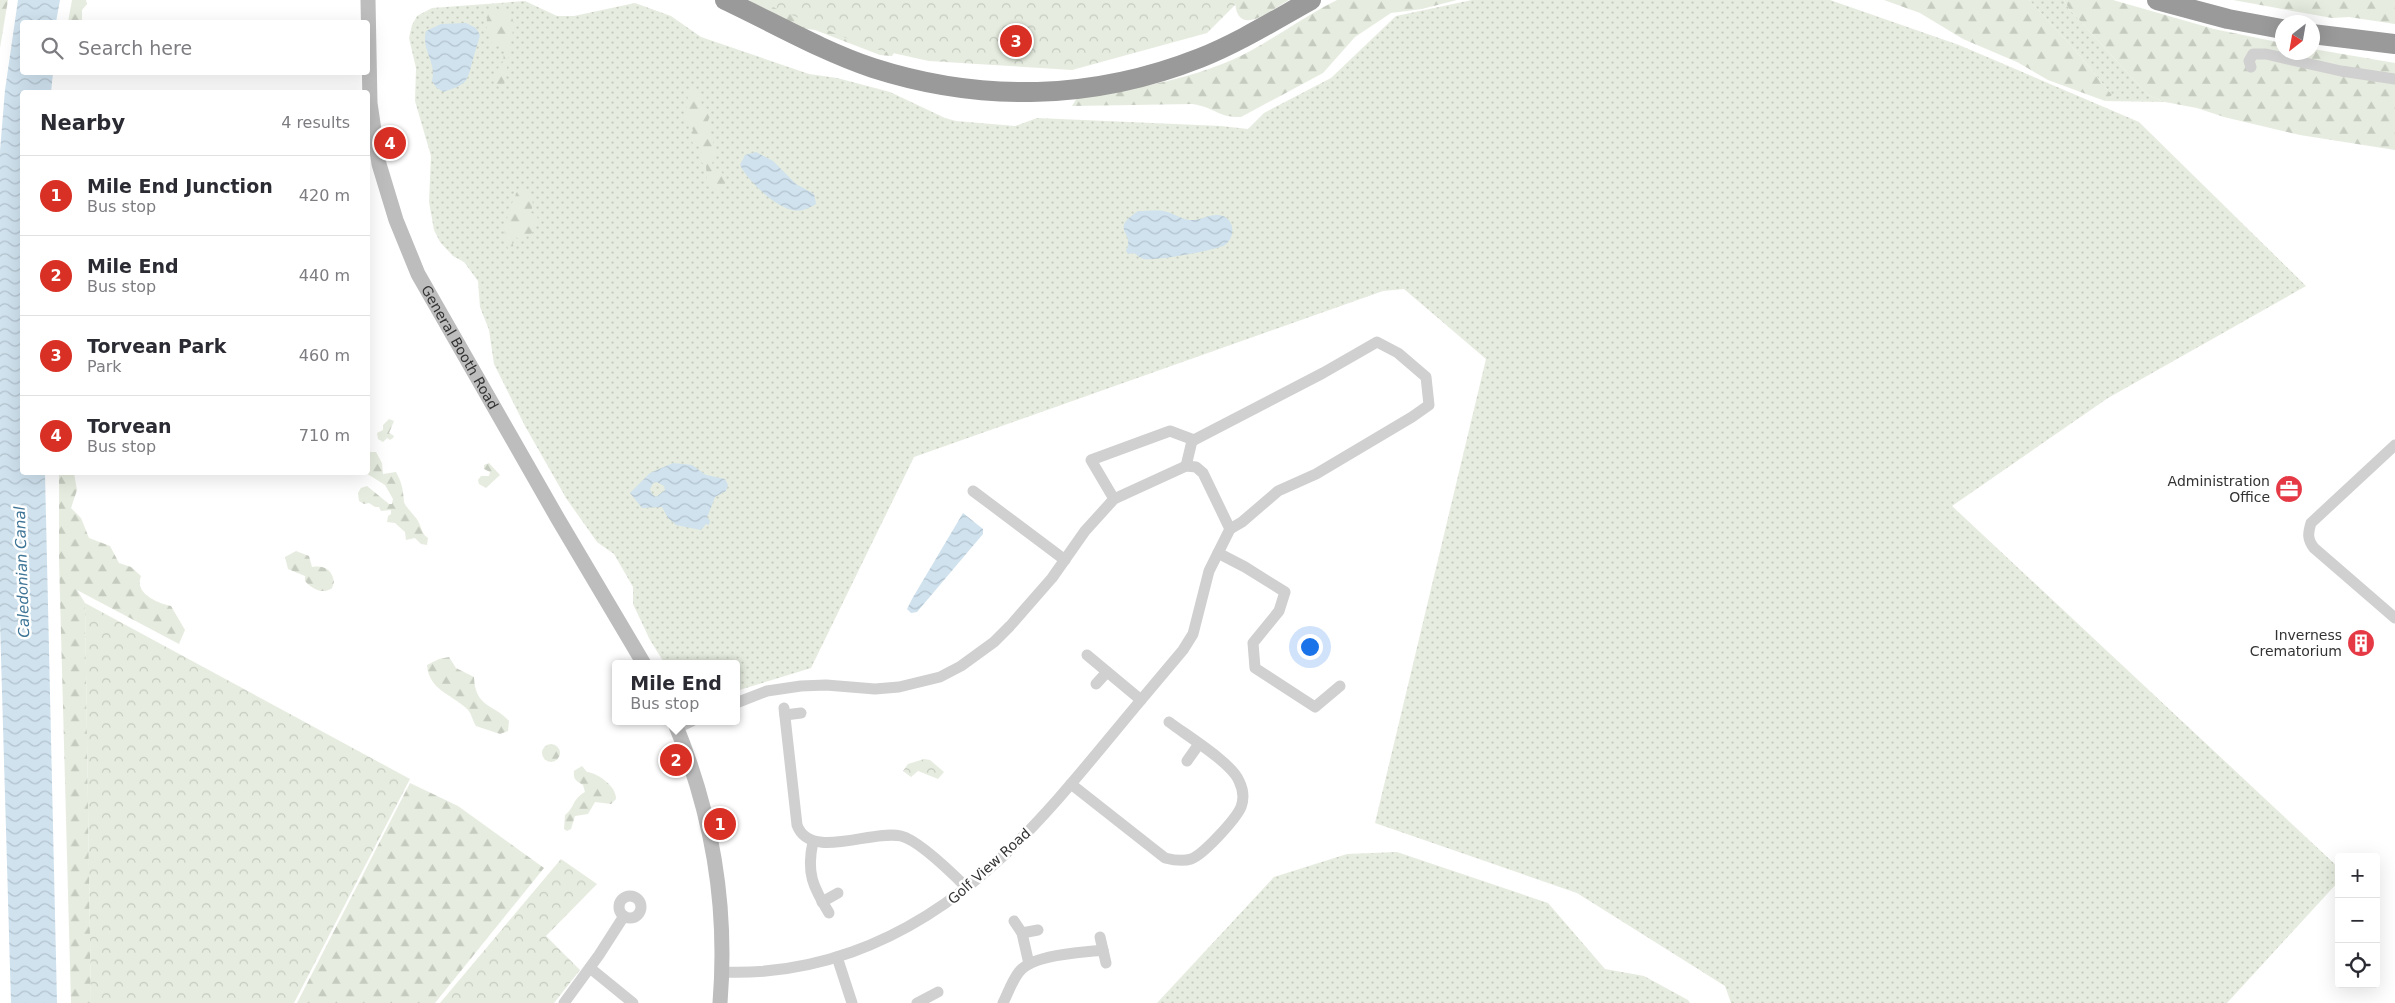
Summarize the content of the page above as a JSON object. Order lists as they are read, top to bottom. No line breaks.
{"streets":{"street":["General Booth Road","Golf View Road"]},"water":["Caledonian Canal"],"places":{"office":["Administration Office"],"building":["Inverness Crematorium"]},"north":"bottom left","page":{"search":"Search here","pins":["3","4","2","1"],"heading":["Nearby","4 results"],"list":[{"mark":"1","name":"Mile End Junction","note":"Bus stop","value":"420 m"},{"mark":"2","name":"Mile End","note":"Bus stop","value":"440 m"},{"mark":"3","name":"Torvean Park","note":"Park","value":"460 m"},{"mark":"4","name":"Torvean","note":"Bus stop","value":"710 m"}],"popup":["Mile End","Bus stop"],"map_buttons":["+","−"]}}
